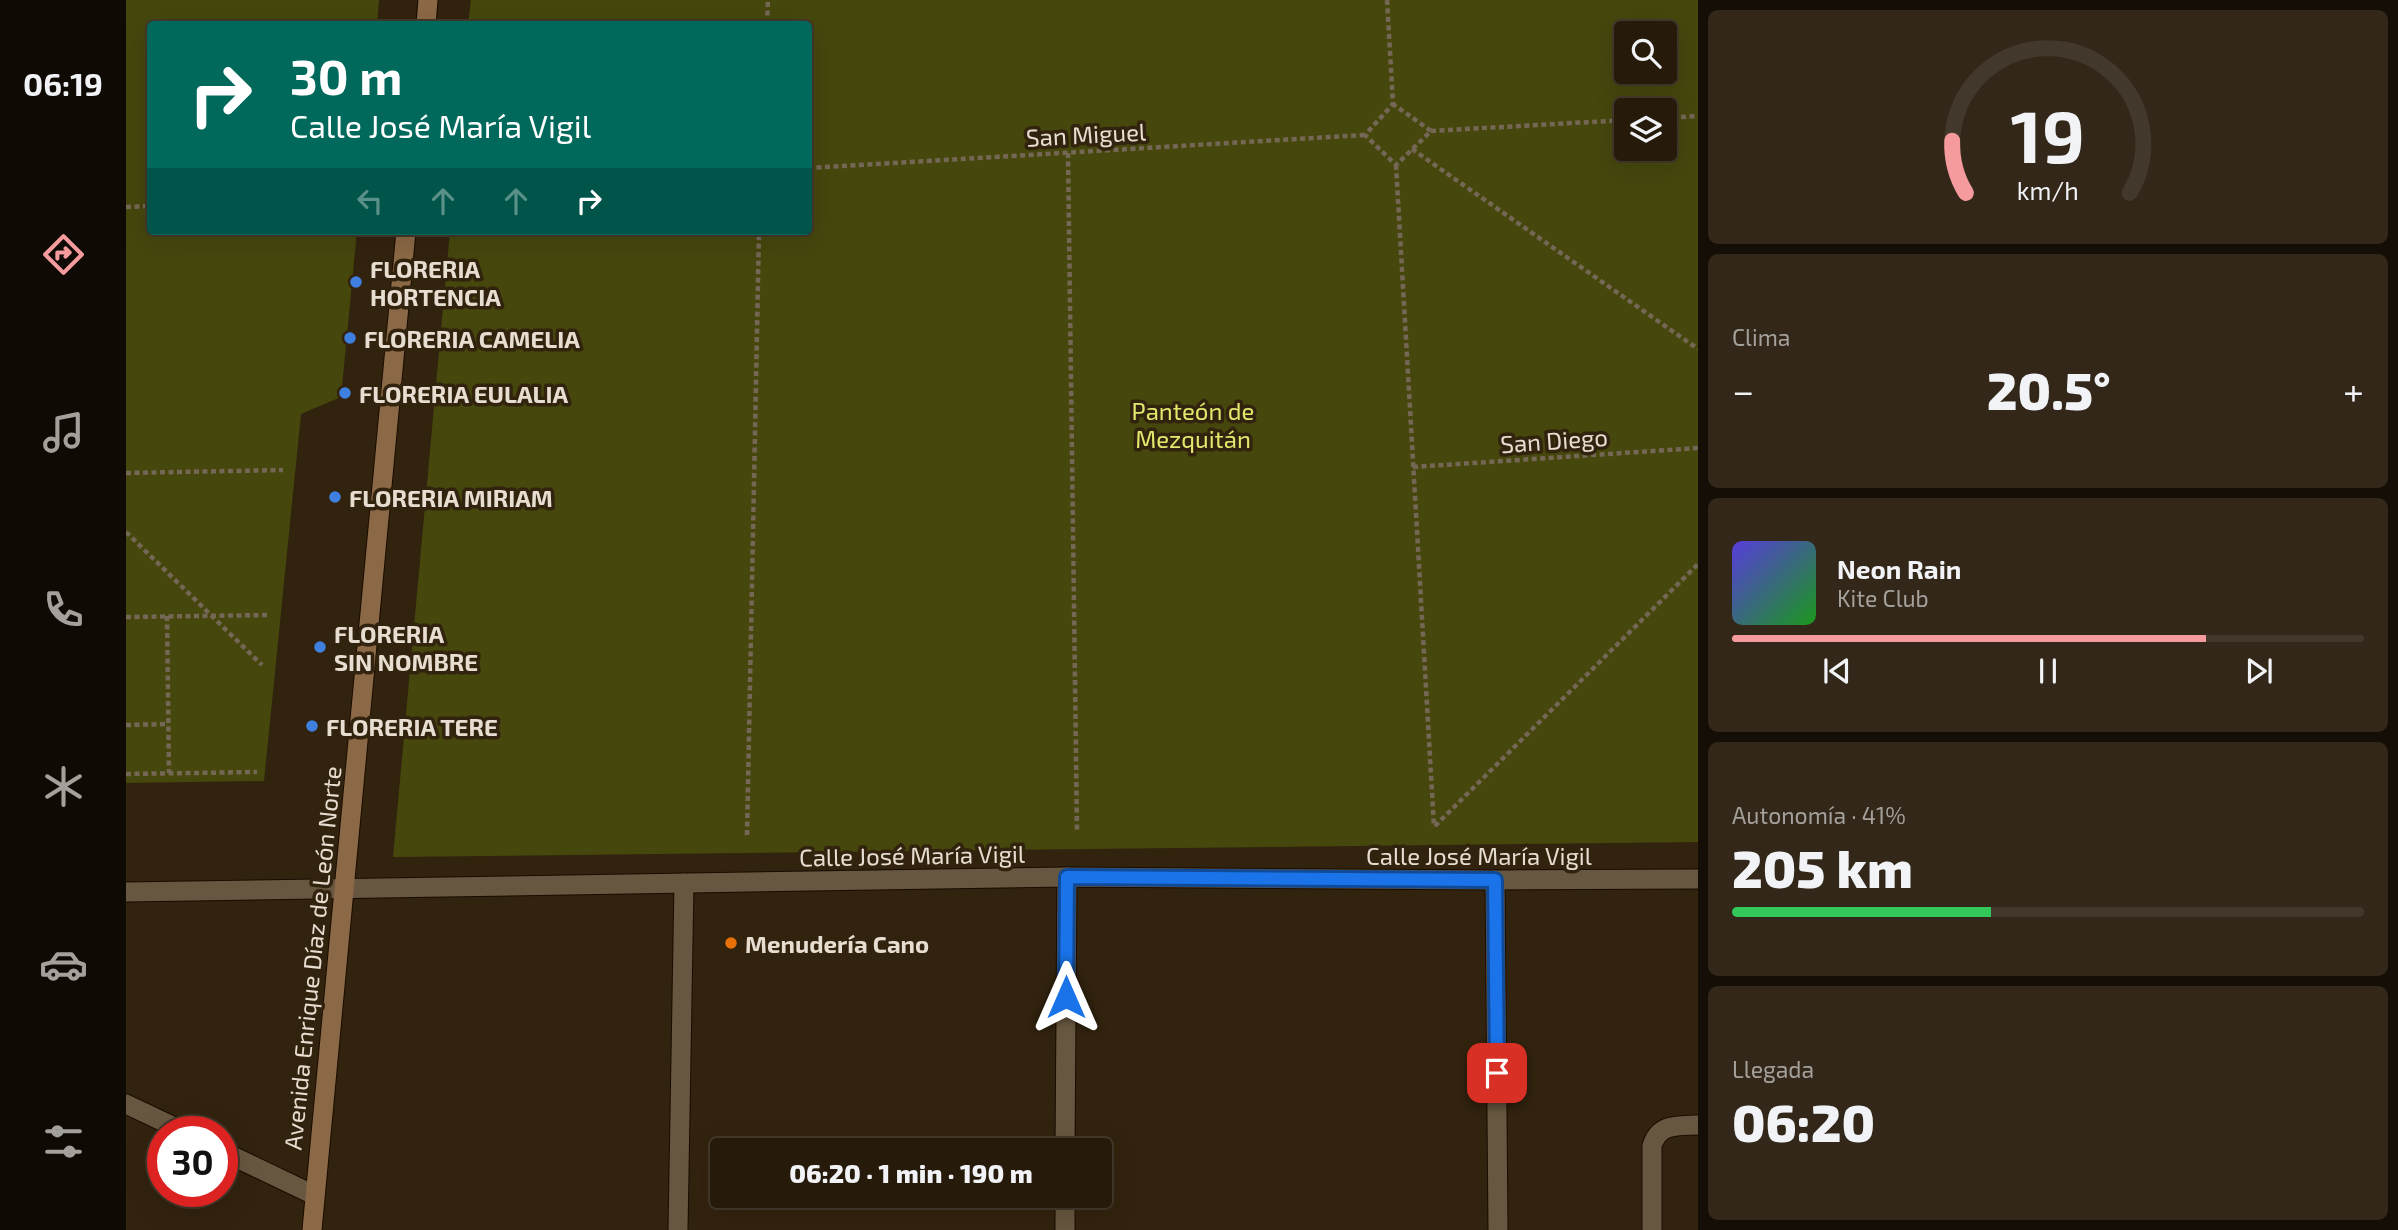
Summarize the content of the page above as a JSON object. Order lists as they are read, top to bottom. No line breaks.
{"streets":{"main road":["Avenida Enrique Díaz de León Norte"],"street":["Calle José María Vigil"],"path":["San Miguel","San Diego"]},"crossings":[["Calle José María Vigil","Avenida Enrique Díaz de León Norte"]],"parks":["Panteón de Mezquitán"],"places":["FLORERIA HORTENCIA","FLORERIA CAMELIA","FLORERIA EULALIA","FLORERIA MIRIAM","FLORERIA SIN NOMBRE","FLORERIA TERE","Menudería Cano"],"page":{"tabs":"06:19","turn":["30 m","Calle José María Vigil"],"tile":["Clima",["Autonomía · 41%","205 km"],["Llegada","06:20"]],"heat":["−","20.5°","+"],"song":["Neon Rain","Kite Club"],"limit":"30","trip":"06:20 · 1 min · 190 m","gauge":["19","km/h"]}}
